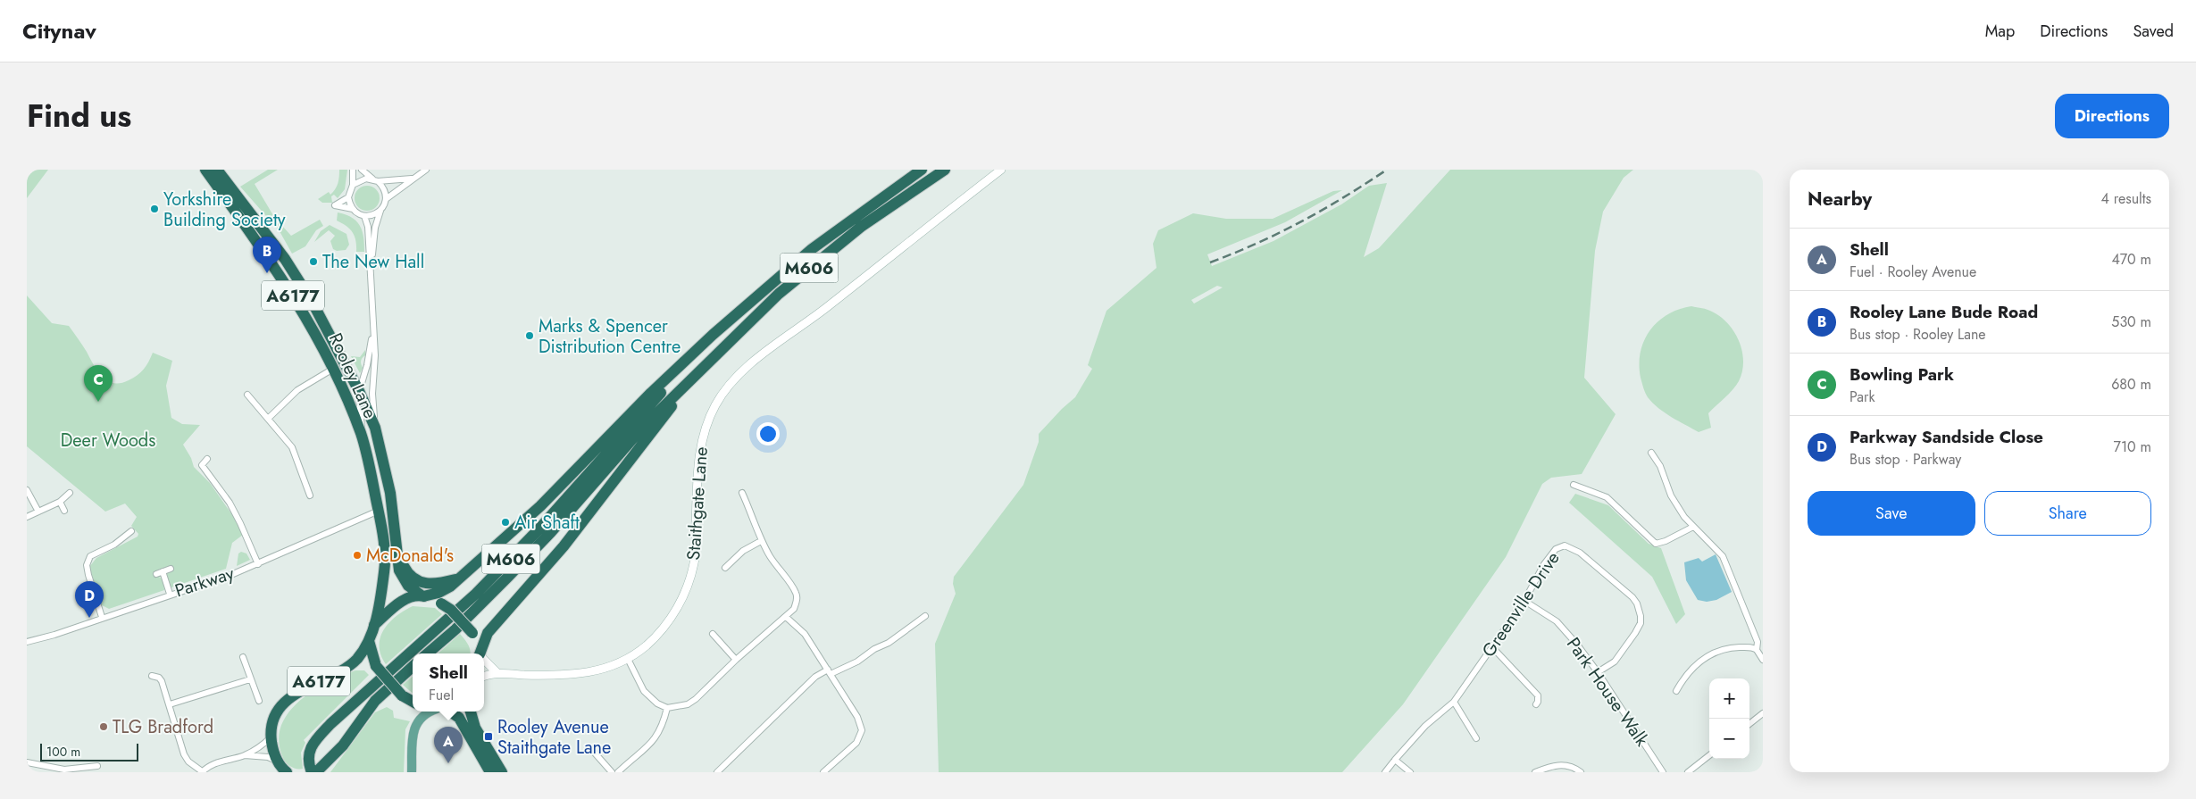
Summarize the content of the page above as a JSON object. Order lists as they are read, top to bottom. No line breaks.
{"streets":{"highway":["M606","A6177","Rooley Lane"],"street":["Staithgate Lane","Parkway","Greenville Drive","Park House Walk"]},"crossings":[["M606","A6177"],["M606","Rooley Lane"],["A6177","Rooley Lane"],["Rooley Lane","Parkway"],["Greenville Drive","Park House Walk"]],"parks":["Deer Woods"],"places":{"other":["Yorkshire Building Society","The New Hall","Marks & Spencer Distribution Centre","Air Shaft","McDonald's","TLG Bradford"],"transit":["Rooley Avenue Staithgate Lane"]},"scale_bar":"100 m","page":{"header":"Citynav","nav":["Map","Directions","Saved"],"title":"Find us","buttons":["Directions",["Save","Share"]],"heading":["Nearby","4 results"],"list":[{"mark":"A","name":"Shell","note":"Fuel · Rooley Avenue","value":"470 m"},{"mark":"B","name":"Rooley Lane Bude Road","note":"Bus stop · Rooley Lane","value":"530 m"},{"mark":"C","name":"Bowling Park","note":"Park","value":"680 m"},{"mark":"D","name":"Parkway Sandside Close","note":"Bus stop · Parkway","value":"710 m"}],"pins":["B","C","D","A"],"popup":["Shell","Fuel"],"map_buttons":["+","−"],"scale":"100 m"}}
